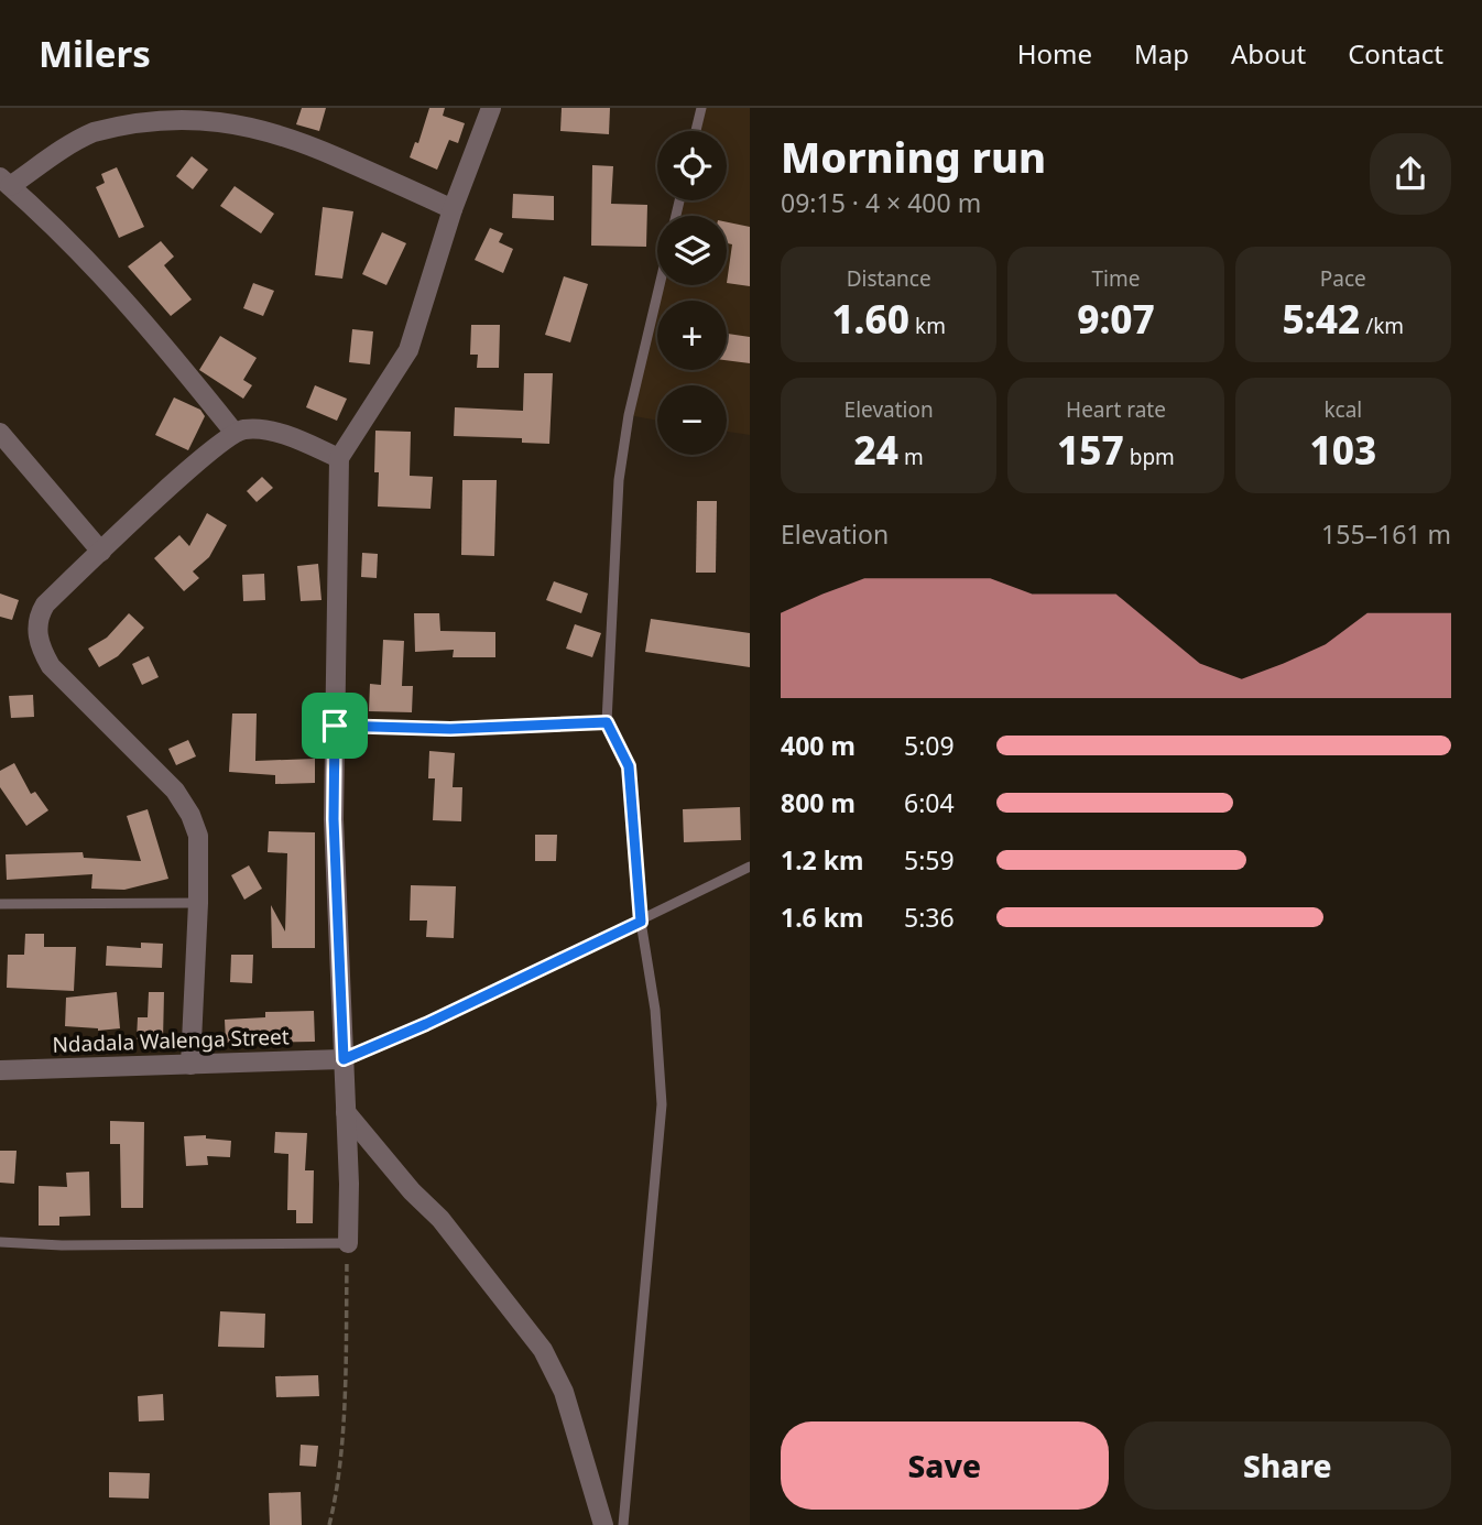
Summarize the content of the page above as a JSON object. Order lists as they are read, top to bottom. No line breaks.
{"streets":{"street":["Ndadala Walenga Street"]},"page":{"header":"Milers","nav":["Home","Map","About","Contact"],"heading":["Morning run","09:15 · 4 × 400 m"],"map_buttons":["+","−"],"stats":[["Distance","1.60 km"],["Time","9:07"],["Pace","5:42 /km"],["Elevation","24 m"],["Heart rate","157 bpm"],["kcal","103"]],"chart":["Elevation","155–161 m"],"list":[{"name":"400 m","note":"5:09"},{"name":"800 m","note":"6:04"},{"name":"1.2 km","note":"5:59"},{"name":"1.6 km","note":"5:36"}],"buttons":["Save","Share"]}}
